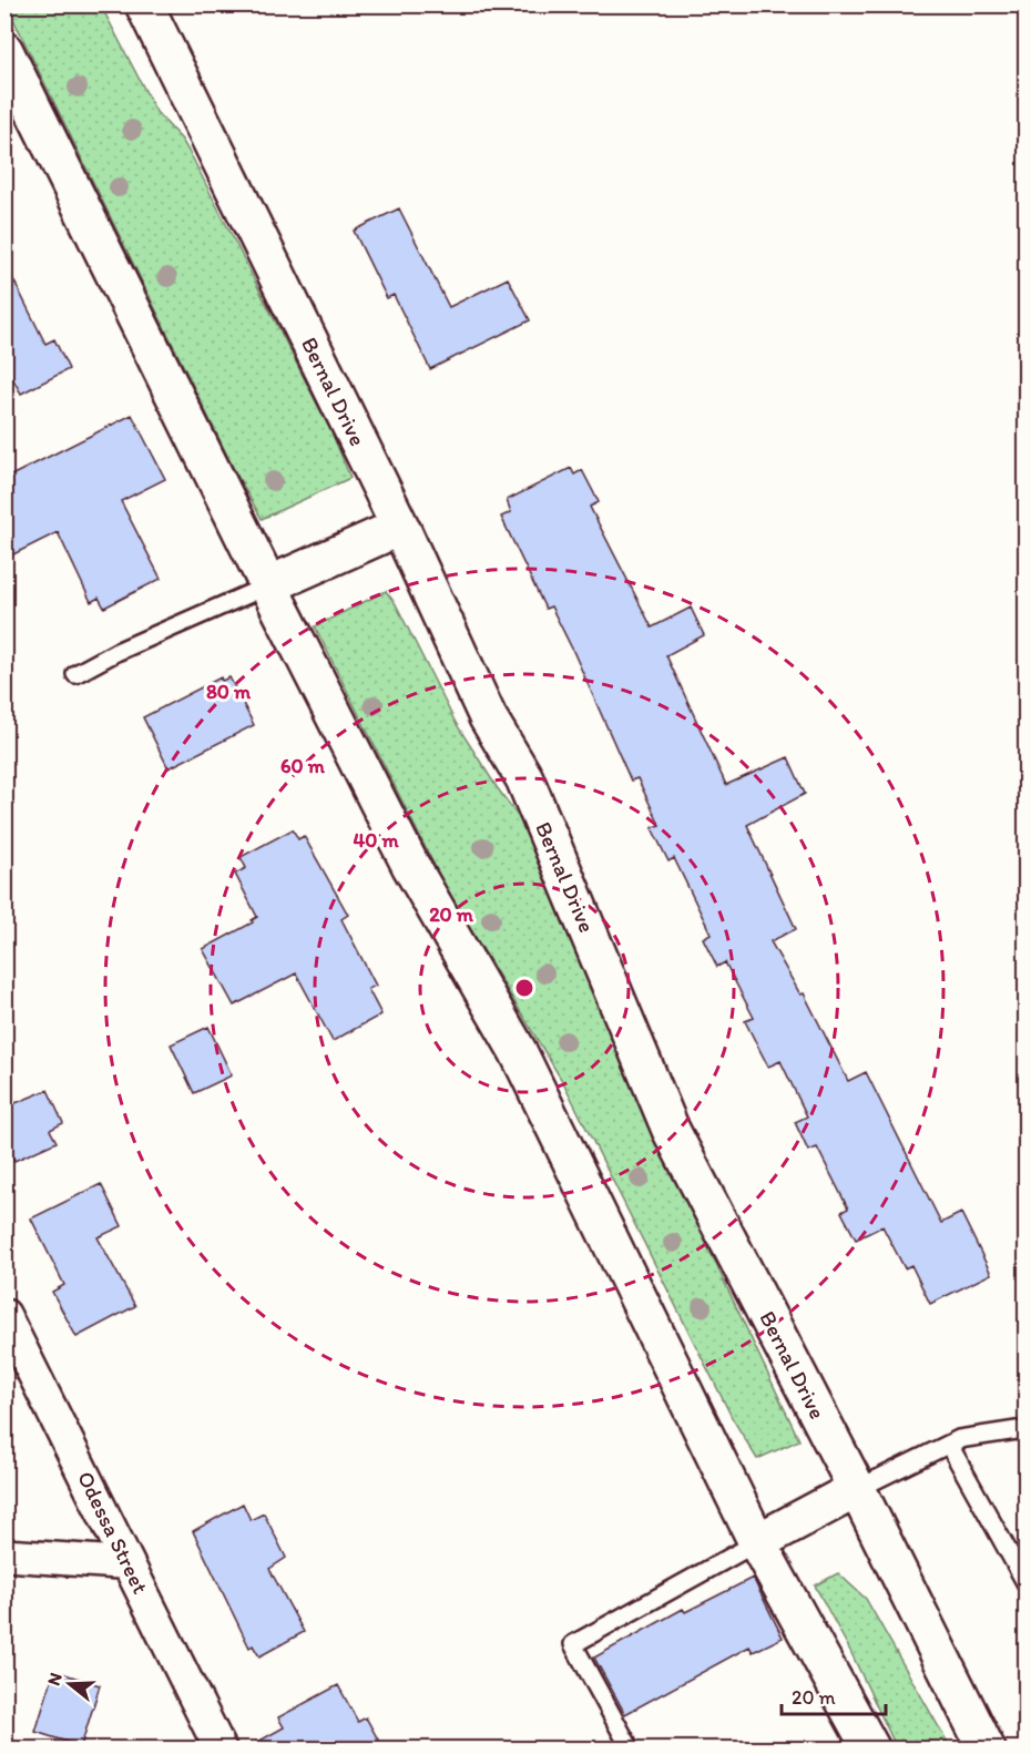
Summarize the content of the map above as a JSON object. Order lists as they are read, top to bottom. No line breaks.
{"streets":{"street":["Bernal Drive","Odessa Street"]},"scale_bar":"20 m","north":"left","rings":["80 m","60 m","40 m","20 m"]}
